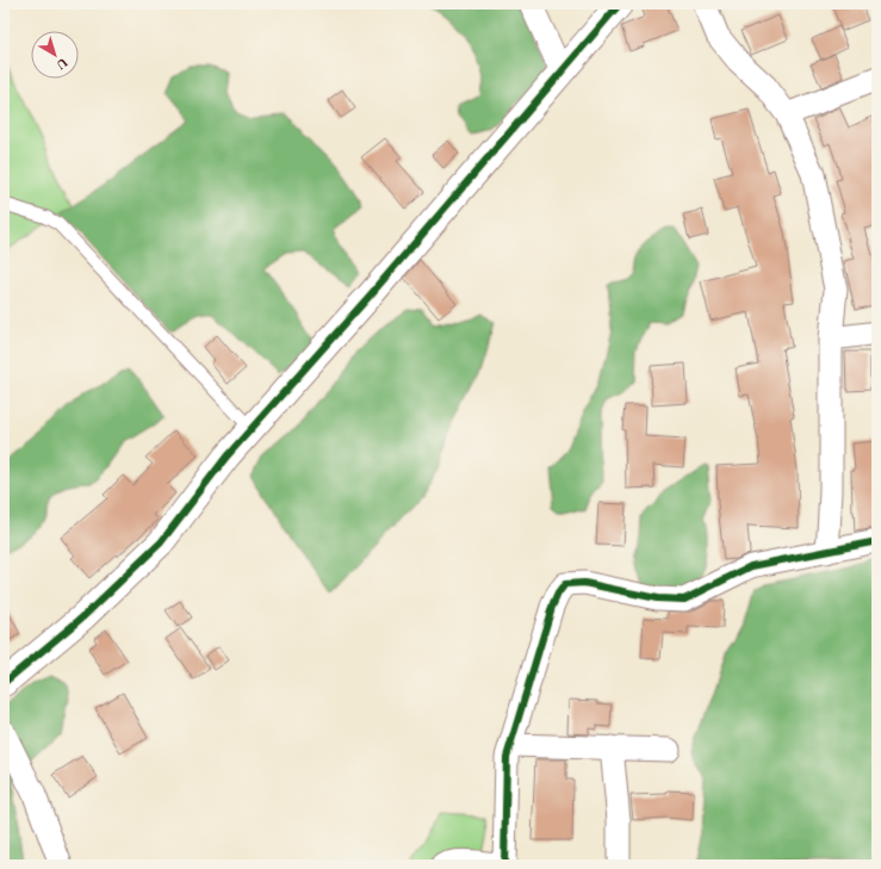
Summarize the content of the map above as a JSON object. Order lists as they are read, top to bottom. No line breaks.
{"north":"bottom right"}
